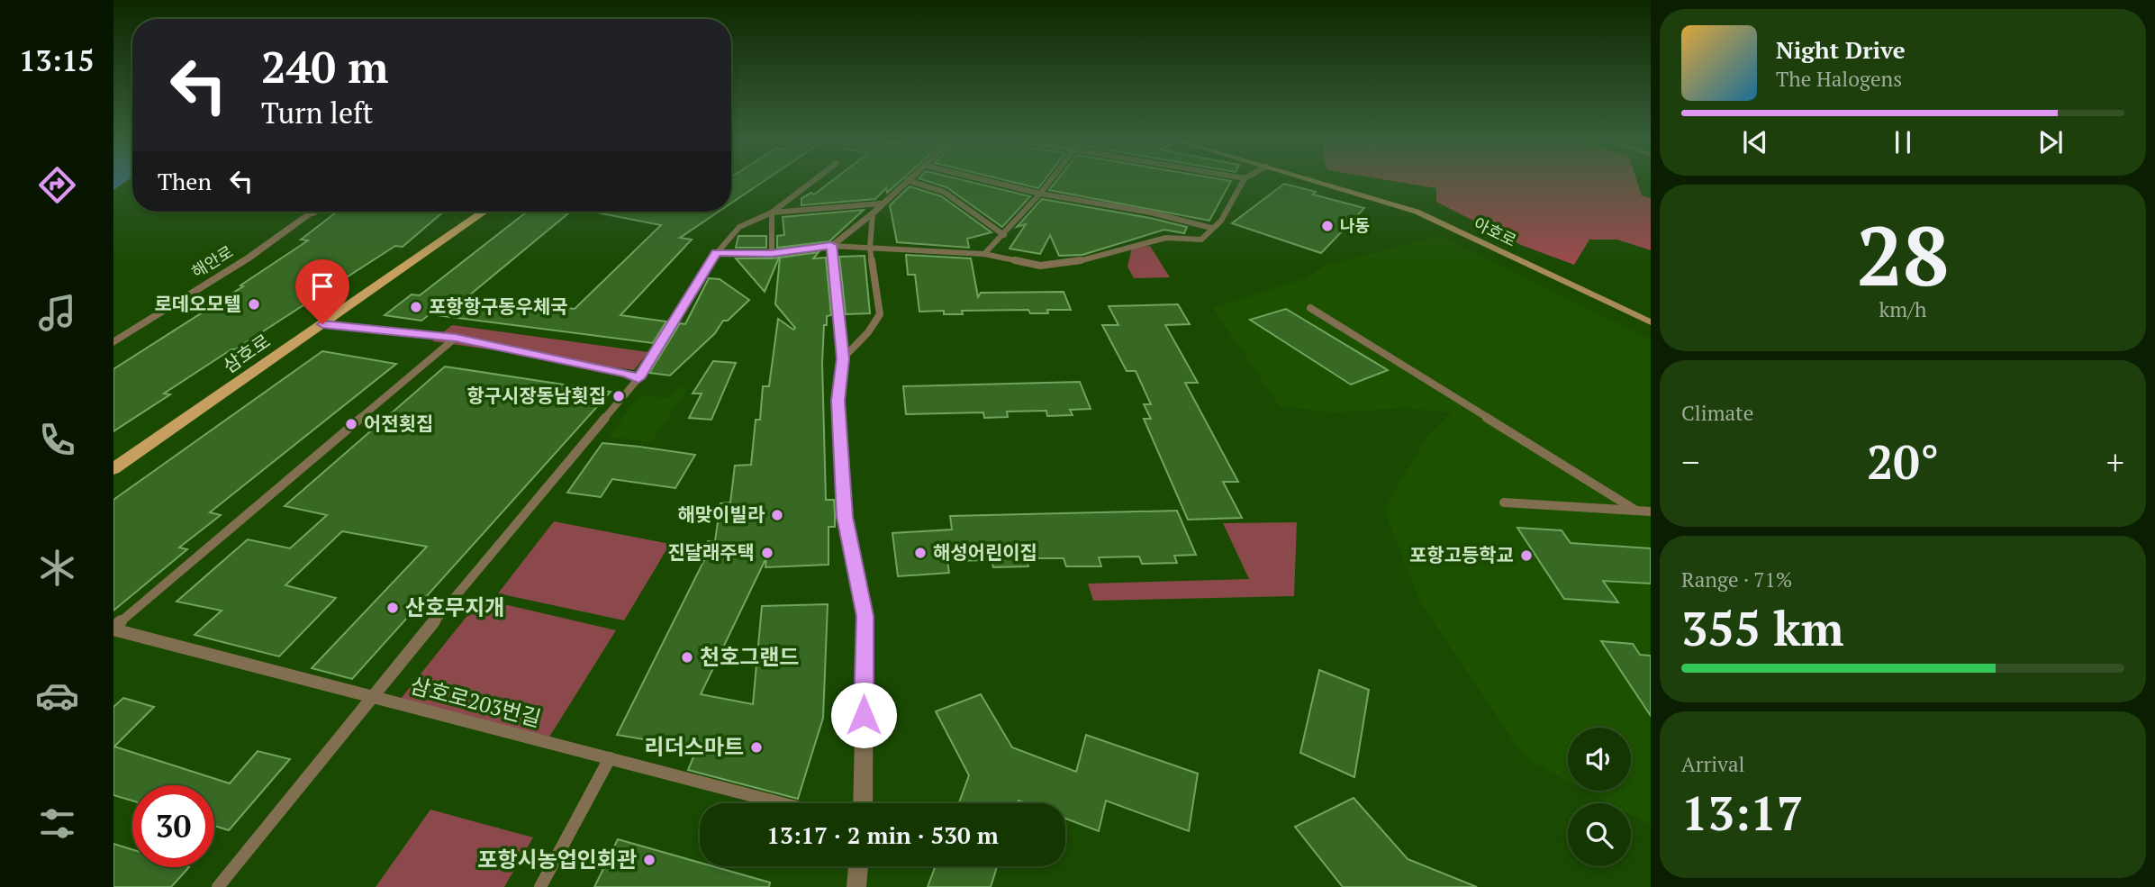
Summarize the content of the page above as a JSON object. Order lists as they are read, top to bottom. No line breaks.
{"streets":{"main road":["아호로","삼호로"],"street":["해안로"],"lane":["삼호로203번길"]},"places":["나동","로데오모텔","포항항구동우체국","항구시장동남횟집","어전횟집","해맞이빌라","진달래주택","해성어린이집","포항고등학교","산호무지개","천호그랜드","리더스마트","포항시농업인회관"],"page":{"tabs":"13:15","turn":["240 m","Turn left"],"song":["Night Drive","The Halogens"],"then":"Then","tile":[["28","km/h"],"Climate",["Range · 71%","355 km"],["Arrival","13:17"]],"heat":["−","20°","+"],"limit":"30","trip":"13:17 · 2 min · 530 m"}}
